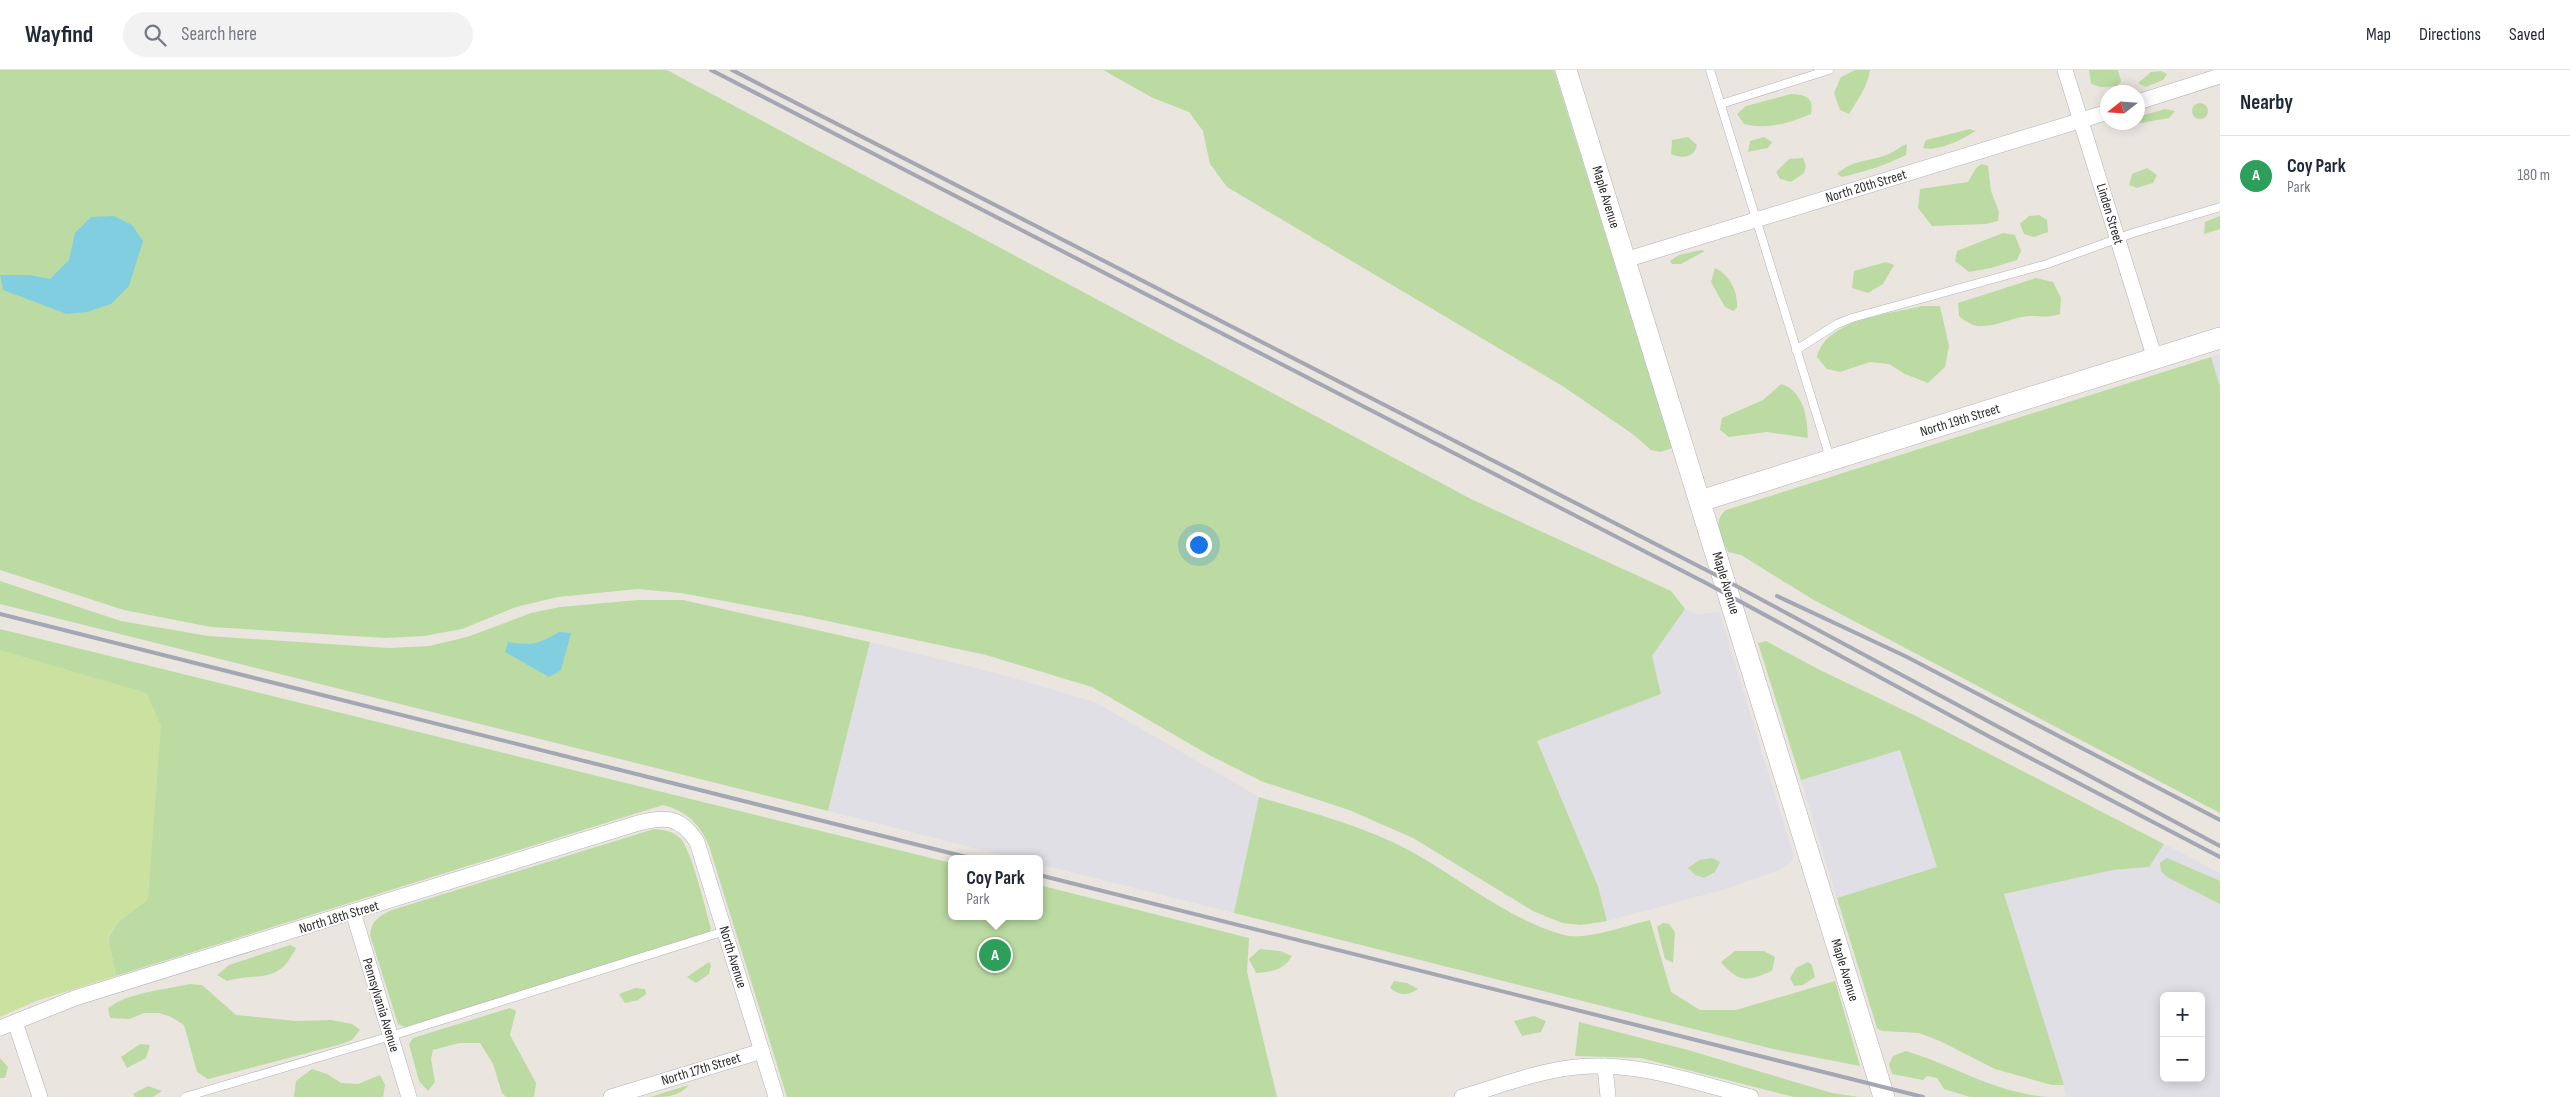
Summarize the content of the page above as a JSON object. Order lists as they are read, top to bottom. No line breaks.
{"streets":{"main road":["Maple Avenue","North 19th Street"],"street":["North 20th Street","Linden Street","North 18th Street","North Avenue","Pennsylvania Avenue","North 17th Street"]},"crossings":[["North 20th Street","Maple Avenue"],["North 20th Street","Linden Street"],["Maple Avenue","North 19th Street"],["Linden Street","North 19th Street"],["North 18th Street","North Avenue"],["North 18th Street","Pennsylvania Avenue"],["North Avenue","North 17th Street"]],"north":"left","page":{"header":"Wayfind","search":"Search here","nav":["Map","Directions","Saved"],"heading":"Nearby","list":[{"mark":"A","name":"Coy Park","note":"Park","value":"180 m"}],"popup":["Coy Park","Park"],"pins":"A","map_buttons":["+","−"]}}
